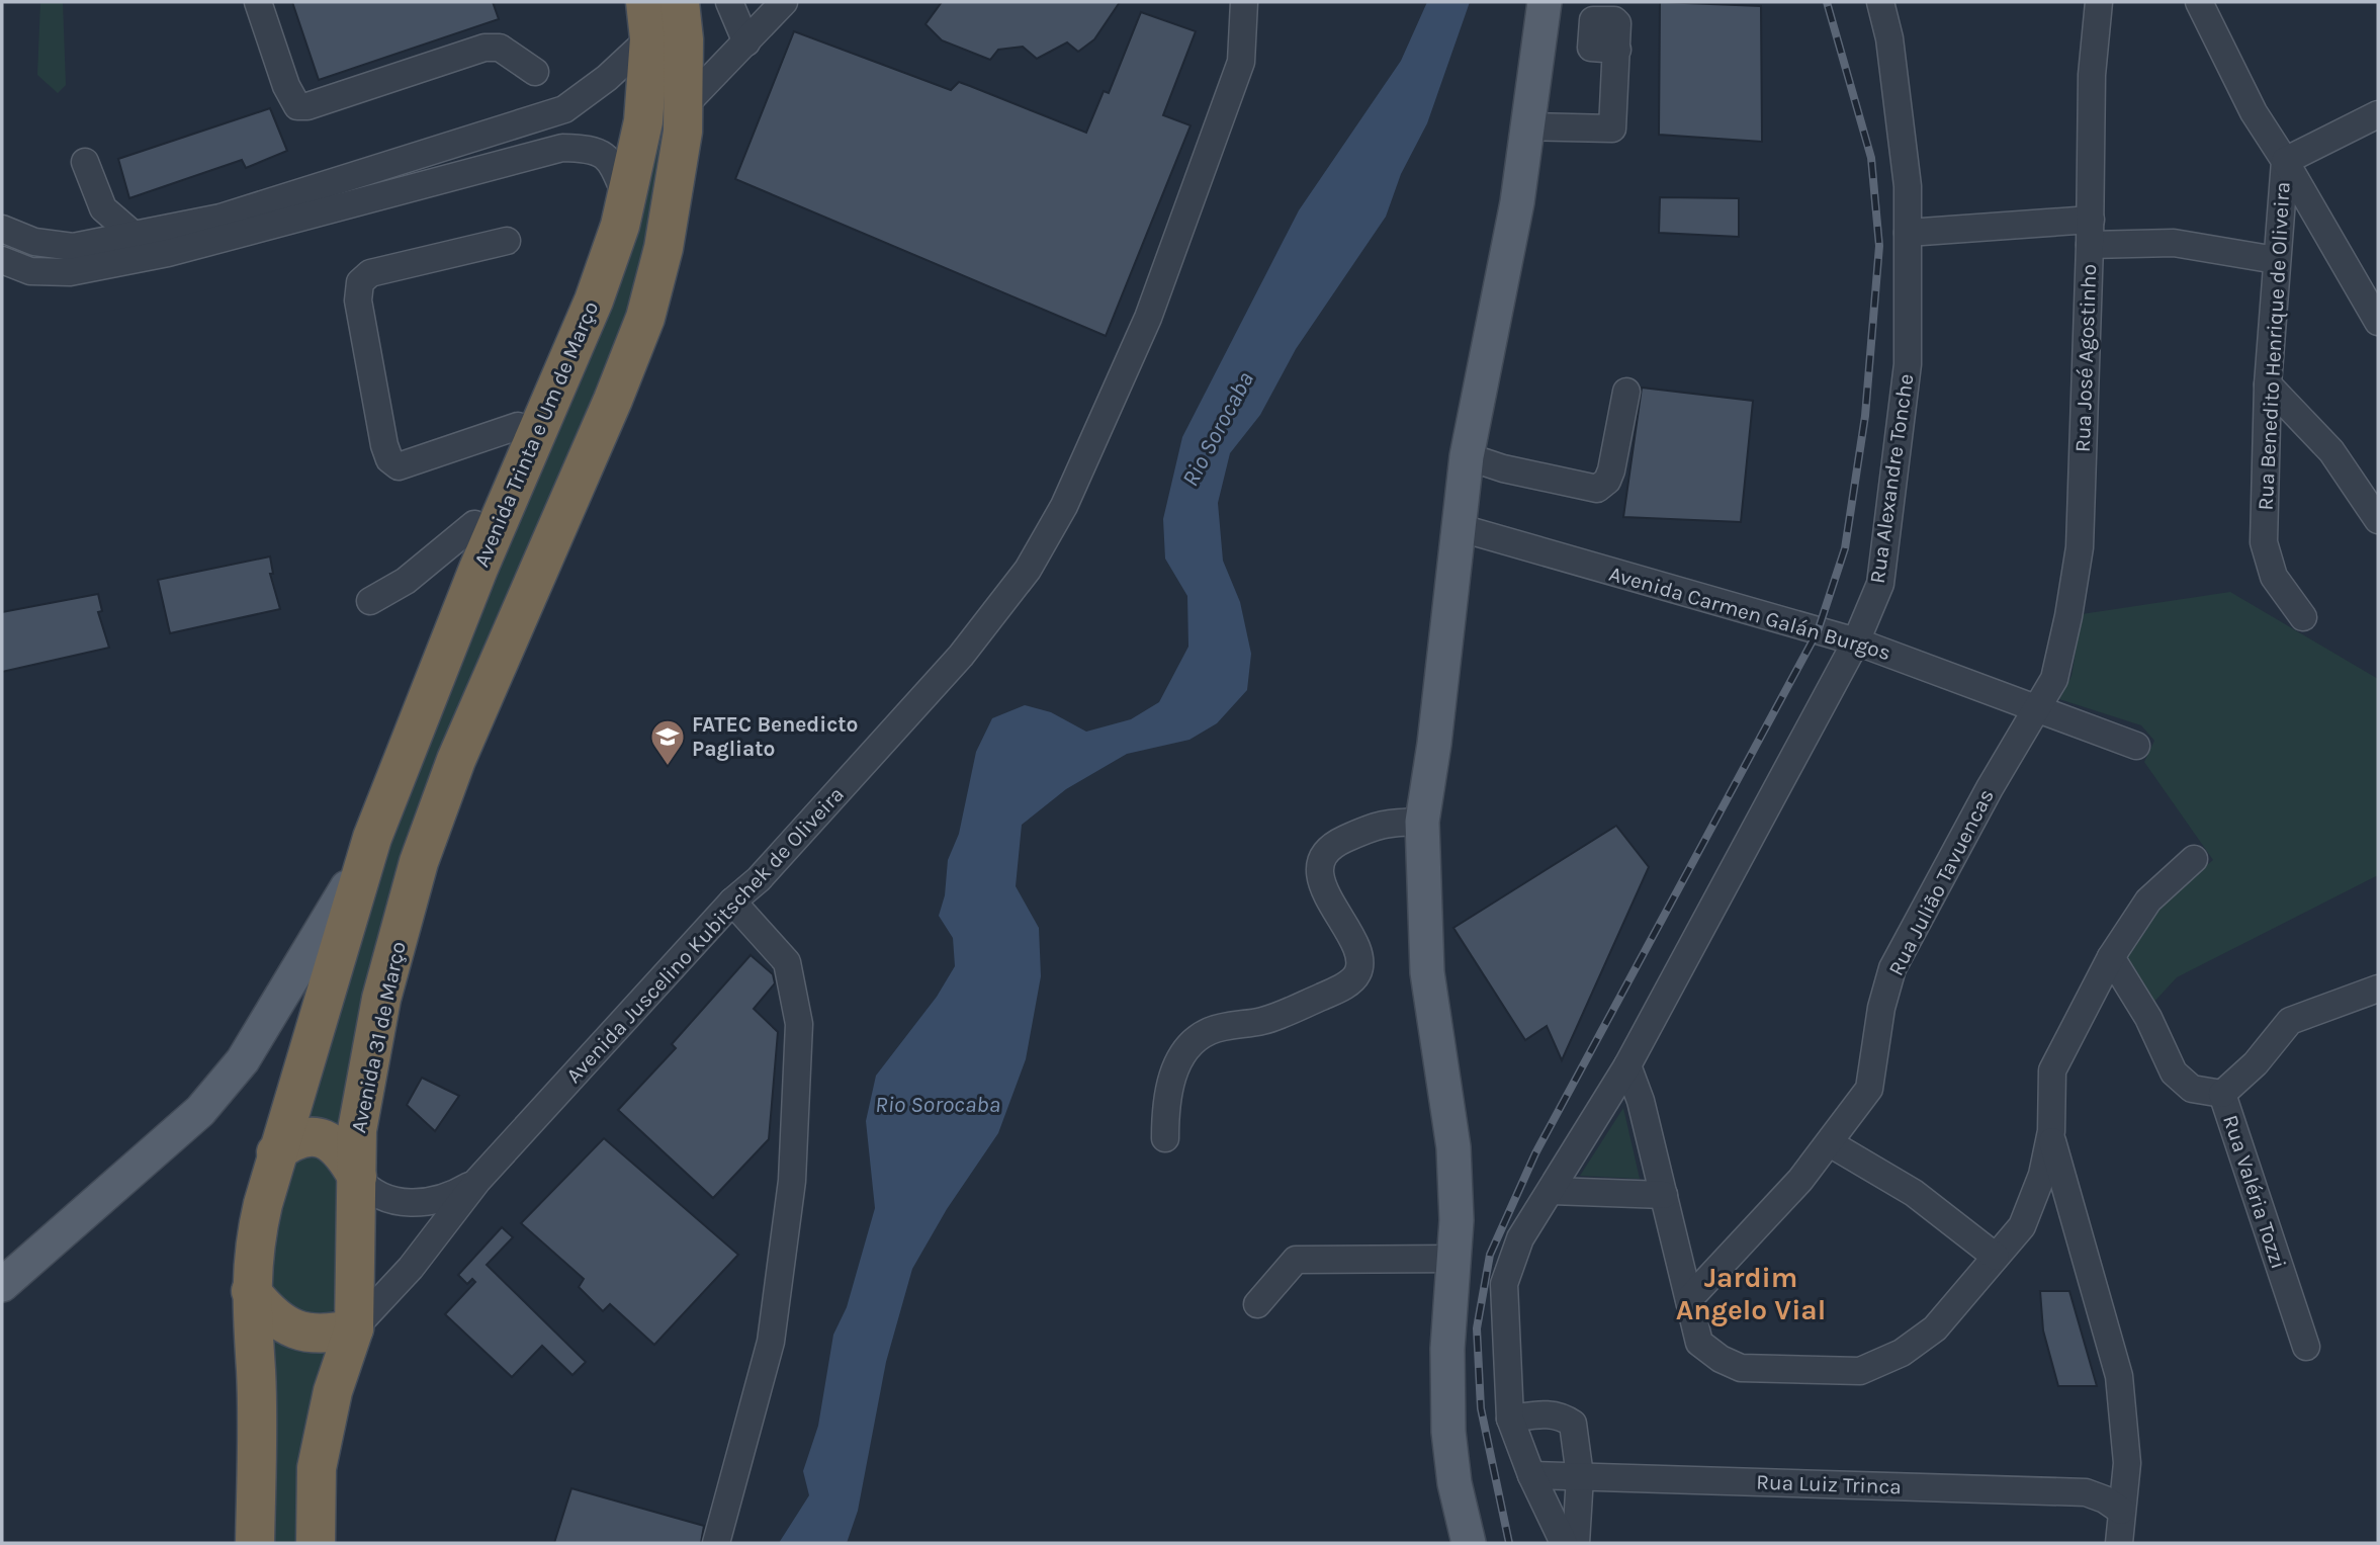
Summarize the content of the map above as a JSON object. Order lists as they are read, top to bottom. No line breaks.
{"streets":{"highway":["Avenida Trinta e Um de Março","Avenida 31 de Março"],"street":["Rua Benedito Henrique de Oliveira","Rua José Agostinho","Rua Alexandre Tonche","Avenida Carmen Galán Burgos","Rua Julião Tavuencas","Avenida Juscelino Kubitschek de Oliveira","Rua Valéria Tozzi","Rua Luiz Trinca"]},"crossings":[["Rua José Agostinho","Avenida Carmen Galán Burgos"],["Rua José Agostinho","Rua Julião Tavuencas"],["Rua Alexandre Tonche","Avenida Carmen Galán Burgos"],["Rua Alexandre Tonche","Rua Luiz Trinca"],["Avenida Carmen Galán Burgos","Rua Julião Tavuencas"],["Avenida Juscelino Kubitschek de Oliveira","Avenida 31 de Março"]],"districts":["Jardim Angelo Vial"],"water":["Rio Sorocaba"],"places":{"school or university":["FATEC Benedicto Pagliato"]}}
